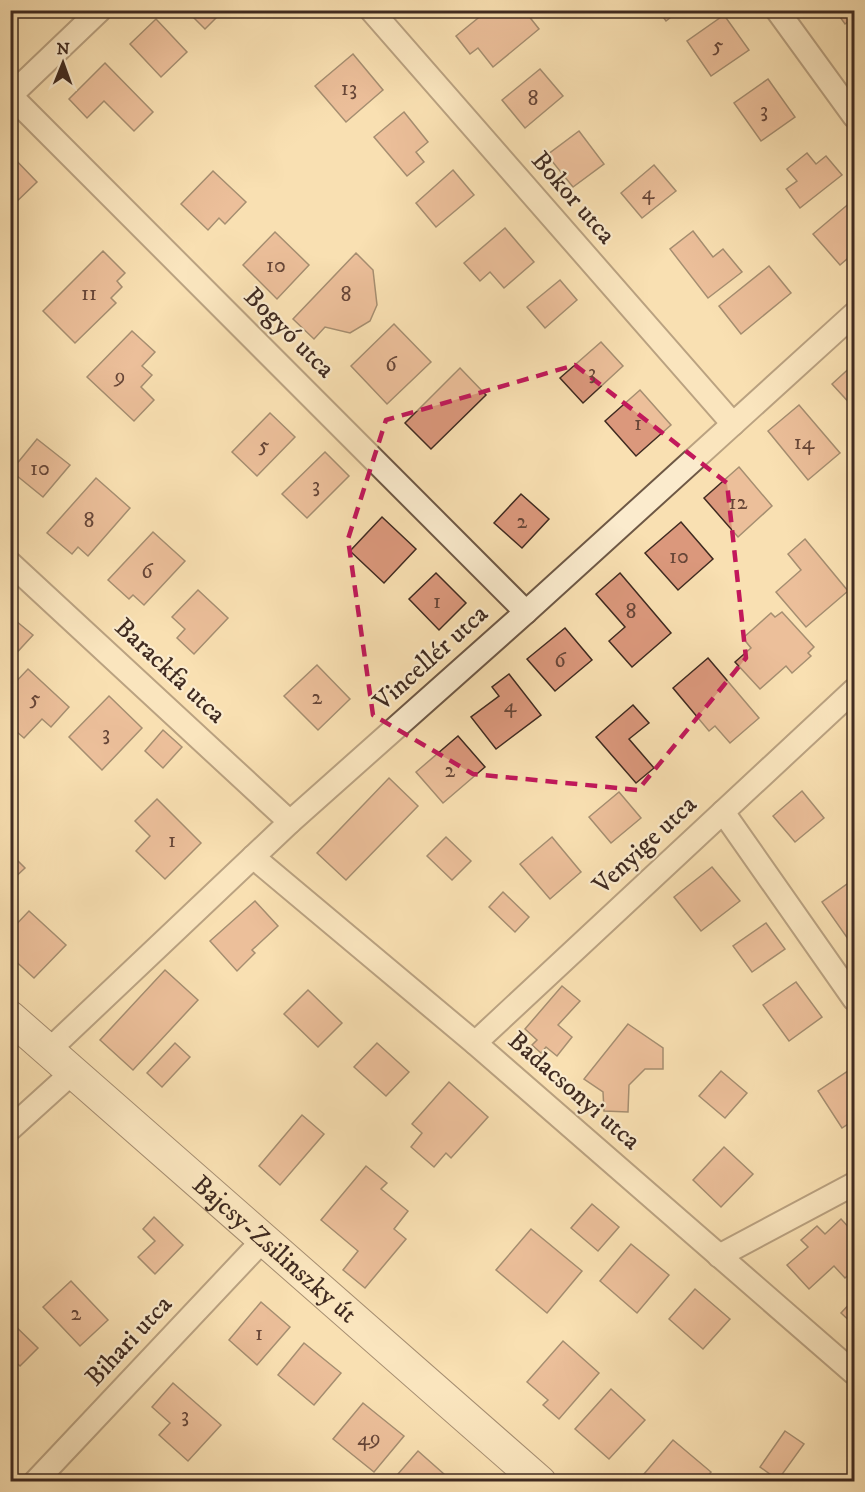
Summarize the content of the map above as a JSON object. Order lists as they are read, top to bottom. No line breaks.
{"streets":{"main road":["Bajcsy-Zsilinszky út"],"street":["Bokor utca","Bogyó utca","Vincellér utca","Barackfa utca","Venyige utca","Badacsonyi utca","Bihari utca"]},"crossings":[["Bokor utca","Vincellér utca"],["Bogyó utca","Vincellér utca"],["Vincellér utca","Barackfa utca"],["Vincellér utca","Badacsonyi utca"],["Vincellér utca","Bajcsy-Zsilinszky út"],["Venyige utca","Badacsonyi utca"],["Bajcsy-Zsilinszky út","Bihari utca"]],"house_numbers":["5","13","8","3","4","10","11","8","6","3","9","1","14","5","10","3","12","8","2","10","6","1","8","6","2","5","4","3","2","1","2","1","3","49"],"north":"top"}
